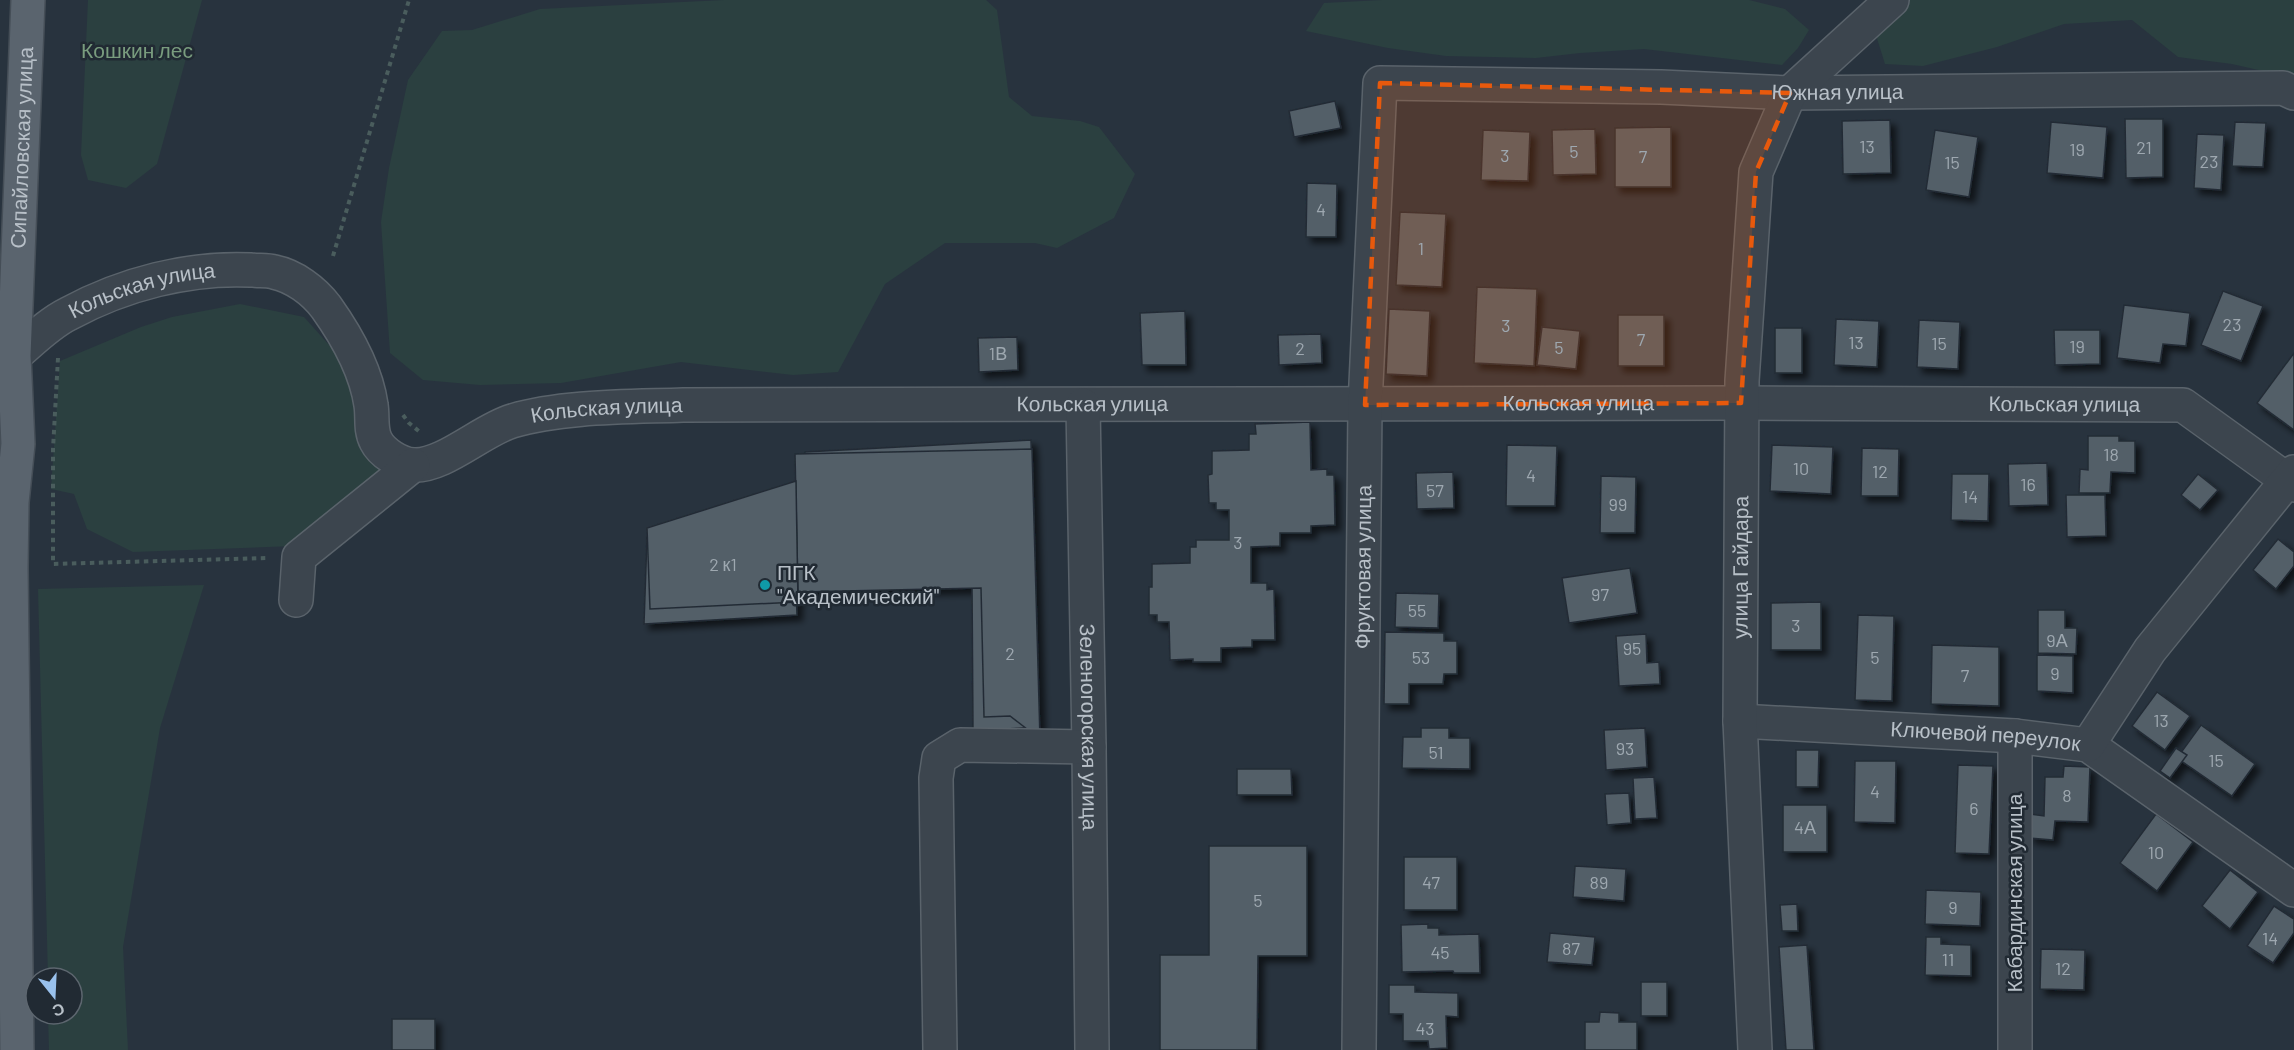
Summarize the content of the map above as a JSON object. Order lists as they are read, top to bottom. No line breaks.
{"streets":{"main road":["Сипайловская улица"],"street":["Южная улица","Кольская улица","Фруктовая улица","улица Гайдара","Зеленогорская улица","Ключевой переулок","Кабардинская улица"]},"crossings":[["Южная улица","Фруктовая улица"],["Южная улица","улица Гайдара"],["Сипайловская улица","Кольская улица"],["Кольская улица","Фруктовая улица"],["Кольская улица","улица Гайдара"],["Кольская улица","Зеленогорская улица"],["улица Гайдара","Ключевой переулок"],["Ключевой переулок","Кабардинская улица"]],"parks":["Кошкин лес"],"places":["ПГК \"Академический\""],"house_numbers":["13","21","19","5","3","7","23","15","4","1","23","3","7","13","15","19","5","2","1В","18","10","12","4","16","57","14","99","3","2 к1","97","55","3","9А","95","2","53","5","9","7","13","93","51","15","4","8","6","4А","10","47","89","5","9","14","87","45","11","12","43"],"north":"bottom"}
